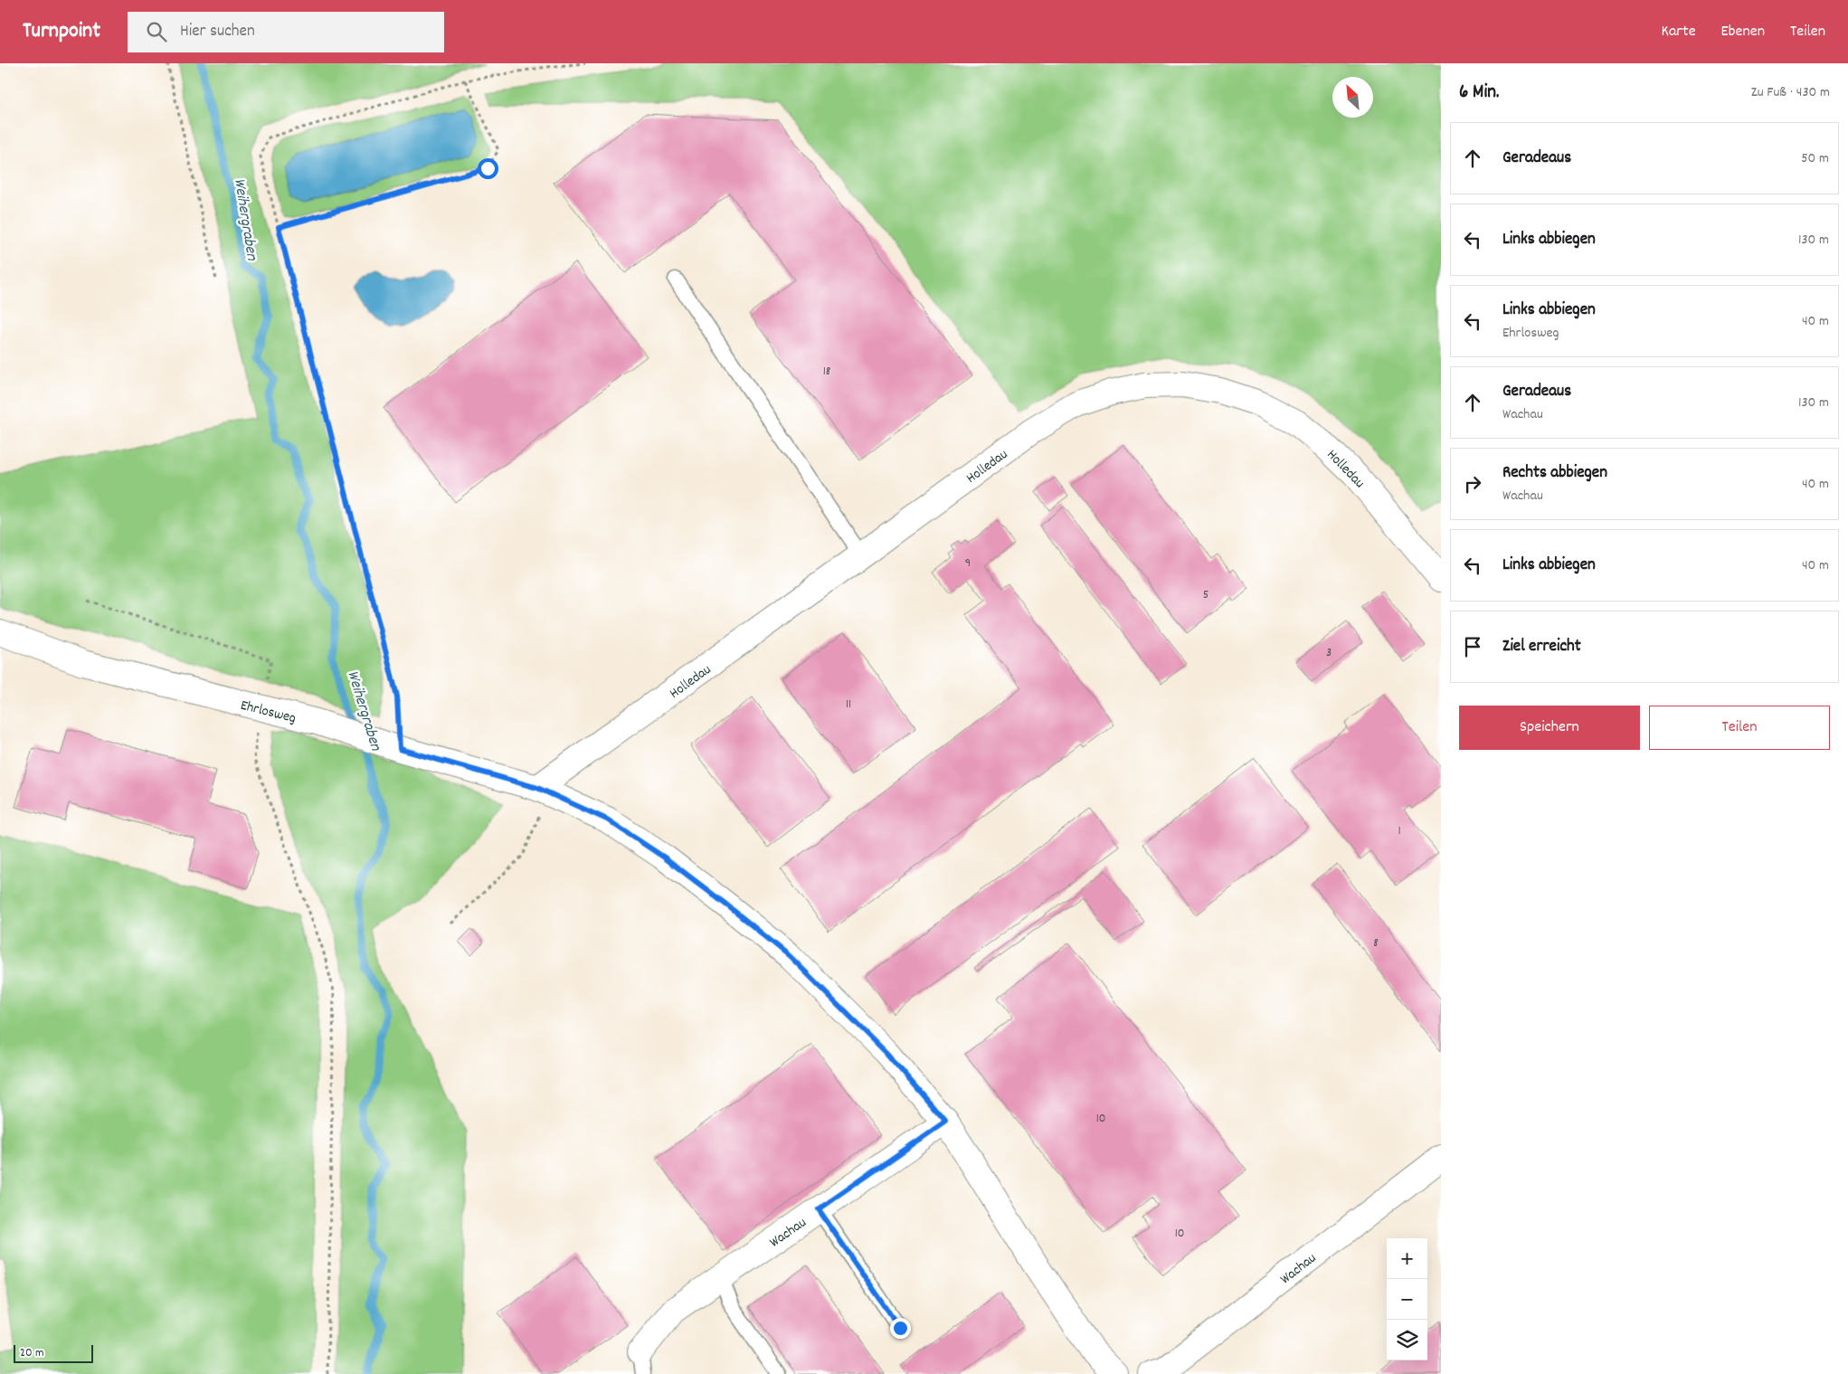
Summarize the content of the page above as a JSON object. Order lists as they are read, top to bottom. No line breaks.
{"streets":{"street":["Holledau","Ehrlosweg","Wachau"]},"crossings":[["Holledau","Ehrlosweg"]],"water":["Weihergraben"],"house_numbers":["18","9","5","3","11","1","8","10","10"],"scale_bar":"20 m","north":"top left","page":{"header":"Turnpoint","search":"Hier suchen","nav":["Karte","Ebenen","Teilen"],"heading":["6 Min.","Zu Fuß · 430 m"],"list":[["Geradeaus","50 m"],["Links abbiegen","130 m"],["Links abbiegen","Ehrlosweg","40 m"],["Geradeaus","Wachau","130 m"],["Rechts abbiegen","Wachau","40 m"],["Links abbiegen","40 m"],"Ziel erreicht"],"buttons":["Speichern","Teilen"],"map_buttons":["+","−"],"scale":"20 m"}}
